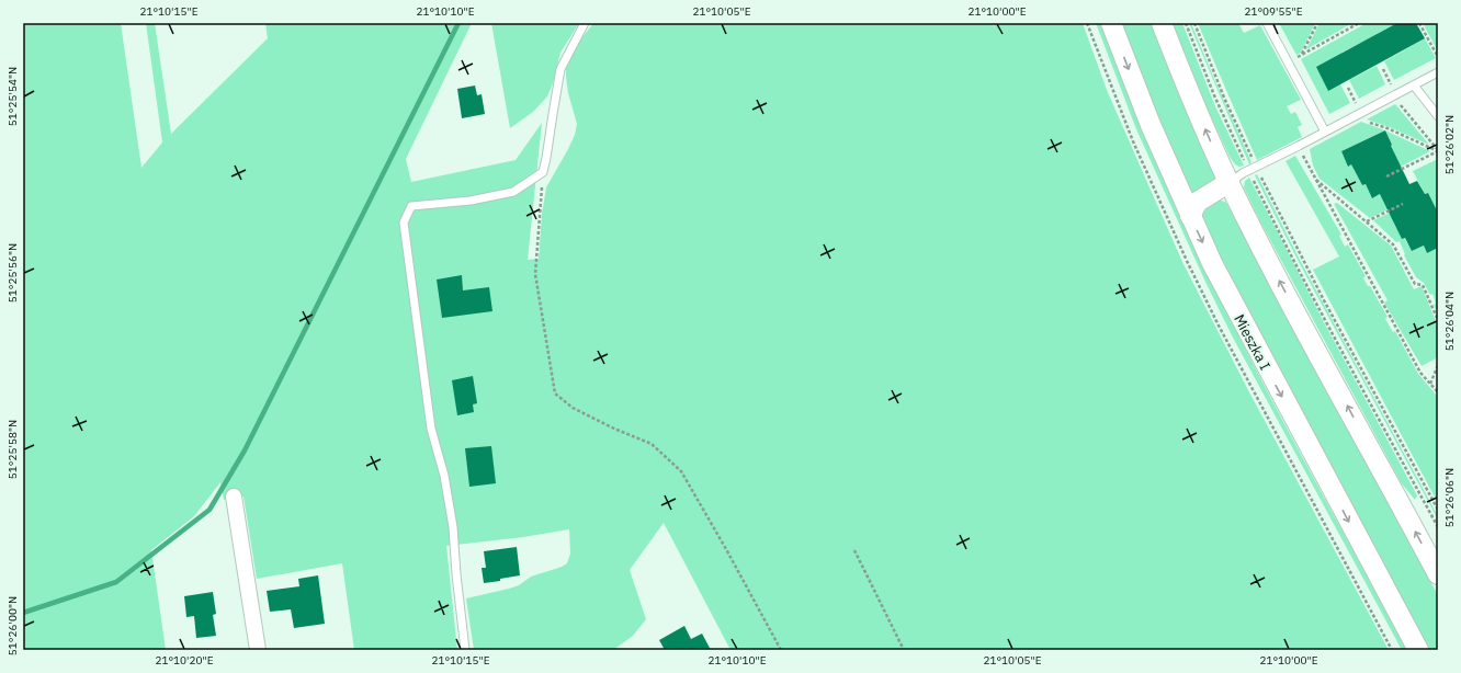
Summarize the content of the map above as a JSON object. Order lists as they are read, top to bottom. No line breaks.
{"streets":{"street":["Mieszka I"]},"coordinates":["21°10'15\"E","21°10'10\"E","21°10'05\"E","21°10'00\"E","21°09'55\"E","51°25'54\"N","51°26'02\"N","51°25'56\"N","51°26'04\"N","51°25'58\"N","51°26'06\"N","51°26'00\"N","21°10'20\"E"]}
